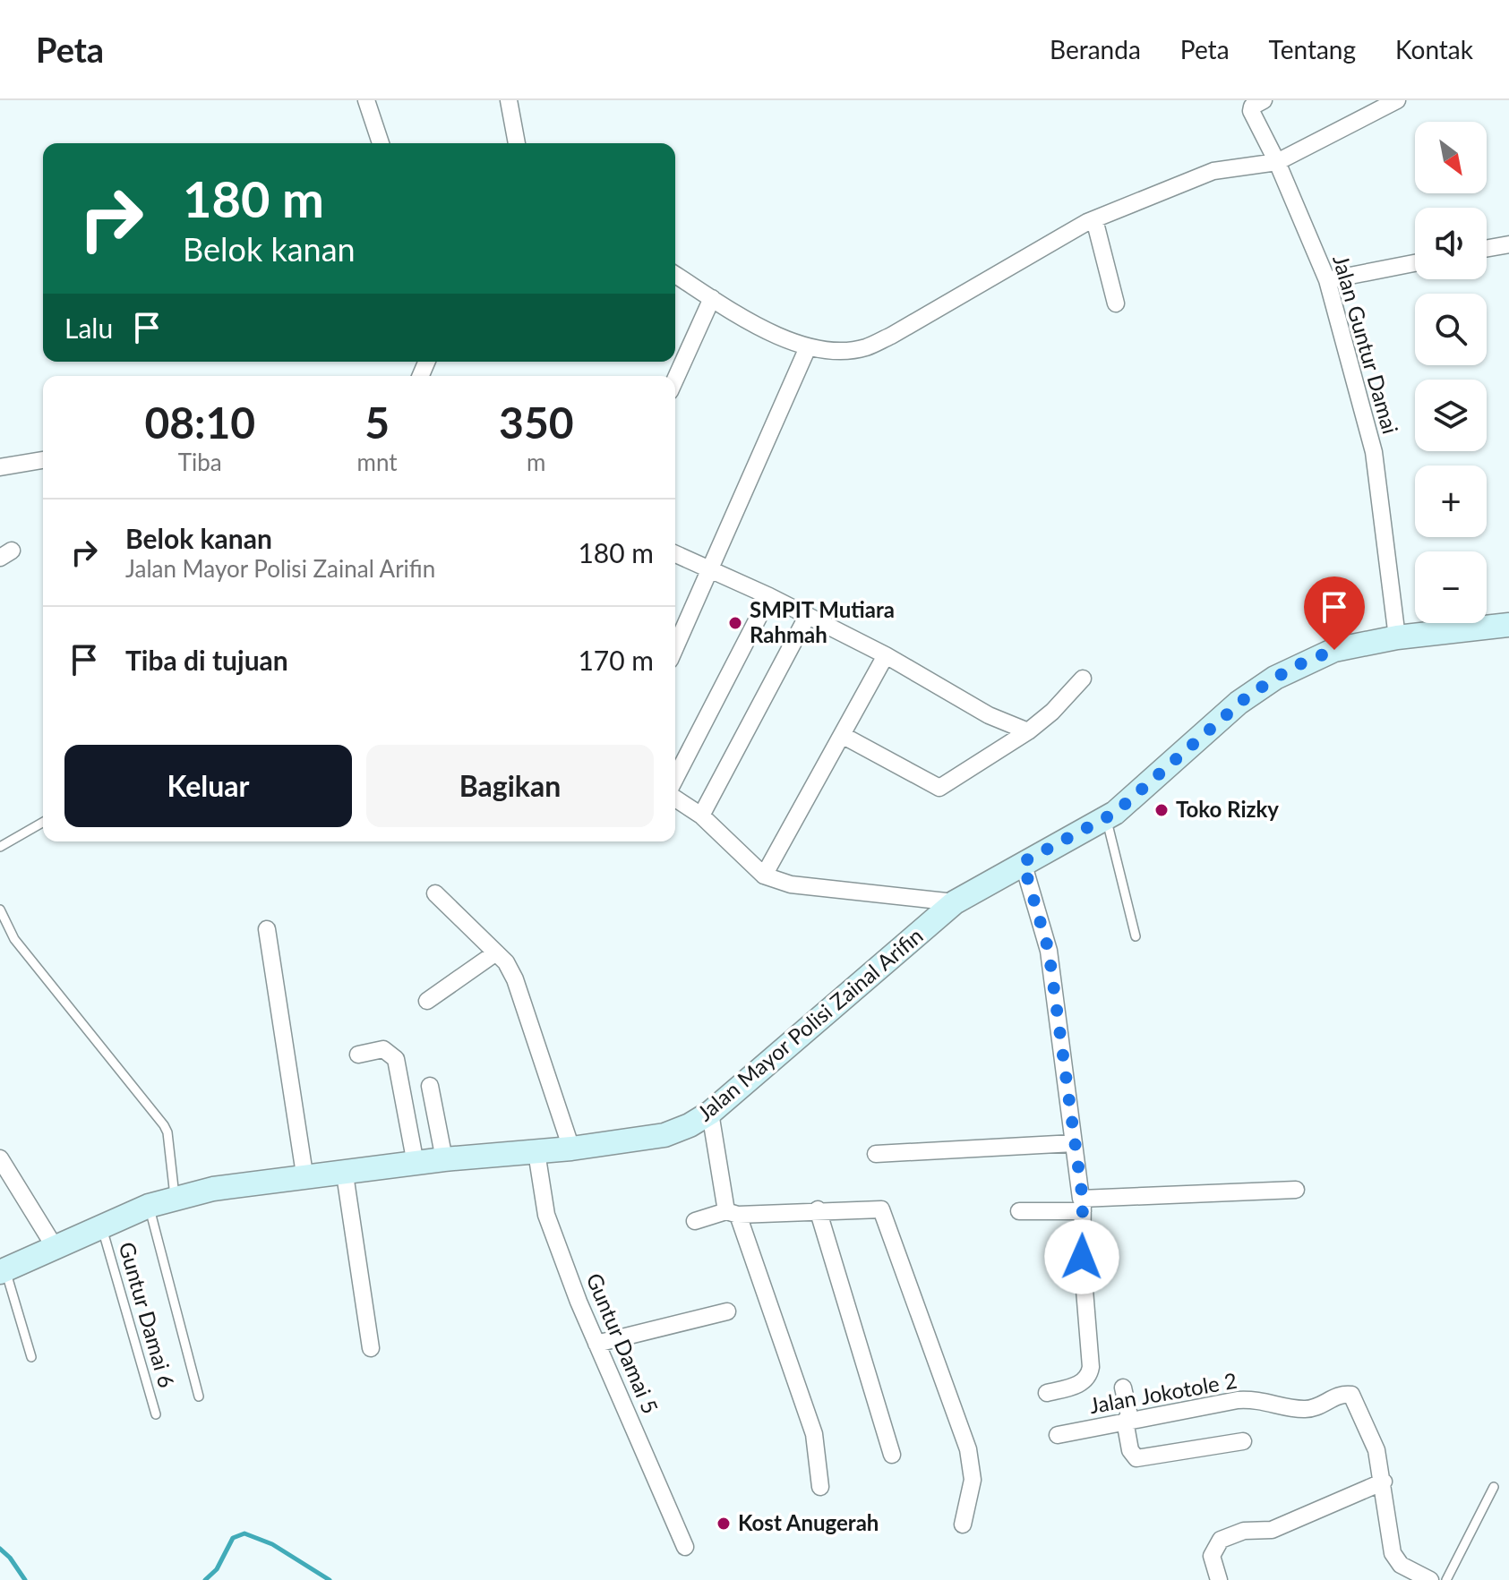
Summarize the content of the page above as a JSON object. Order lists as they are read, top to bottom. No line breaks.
{"streets":{"main road":["Jalan Mayor Polisi Zainal Arifin"],"street":["Jalan Guntur Damai","Guntur Damai 5","Jalan Jokotole 2"],"lane":["Guntur Damai 6"]},"crossings":[["Jalan Guntur Damai","Jalan Mayor Polisi Zainal Arifin"],["Jalan Mayor Polisi Zainal Arifin","Guntur Damai 6"],["Jalan Mayor Polisi Zainal Arifin","Guntur Damai 5"]],"places":["SMPIT Mutiara Rahmah","Toko Rizky","Kost Anugerah"],"north":"bottom right","page":{"header":"Peta","nav":["Beranda","Peta","Tentang","Kontak"],"map_buttons":["+","−"],"turn":["180 m","Belok kanan"],"then":"Lalu","eta":["08:10","Tiba","5","mnt","350","m"],"list":[{"name":"Belok kanan","note":"Jalan Mayor Polisi Zainal Arifin","value":"180 m"},{"name":"Tiba di tujuan","value":"170 m"}],"buttons":["Keluar","Bagikan"]}}
